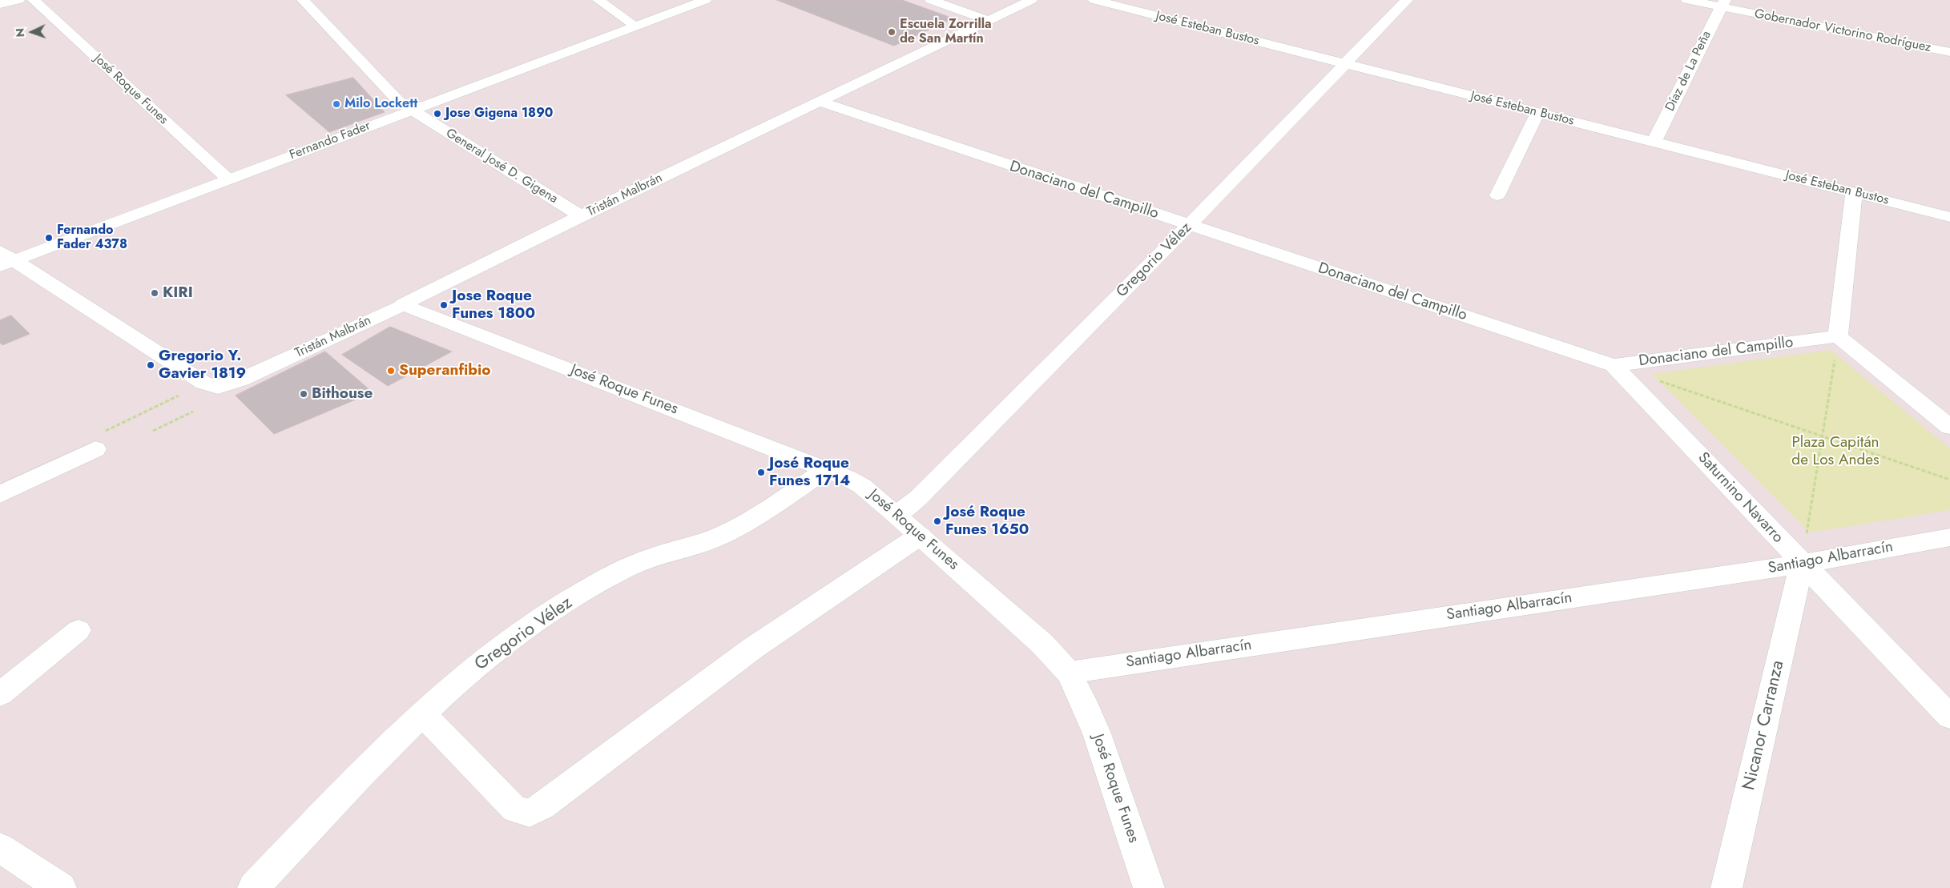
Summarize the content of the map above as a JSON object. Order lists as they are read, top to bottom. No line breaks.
{"streets":{"street":["José Esteban Bustos","Gobernador Victorino Rodríguez","Díaz de La Peña","José Roque Funes","Fernando Fader","General José D. Gigena","Donaciano del Campillo","Tristán Malbrán","Gregorio Vélez","Saturnino Navarro","Santiago Albarracín","Nicanor Carranza"]},"crossings":[["José Esteban Bustos","Díaz de La Peña"],["José Esteban Bustos","Gregorio Vélez"],["Gobernador Victorino Rodríguez","Díaz de La Peña"],["José Roque Funes","Fernando Fader"],["José Roque Funes","Tristán Malbrán"],["José Roque Funes","Gregorio Vélez"],["José Roque Funes","Santiago Albarracín"],["Fernando Fader","General José D. Gigena"],["Fernando Fader","Tristán Malbrán"],["General José D. Gigena","Tristán Malbrán"],["Donaciano del Campillo","Tristán Malbrán"],["Donaciano del Campillo","Gregorio Vélez"],["Donaciano del Campillo","Saturnino Navarro"],["Saturnino Navarro","Santiago Albarracín"],["Saturnino Navarro","Nicanor Carranza"],["Santiago Albarracín","Nicanor Carranza"]],"parks":["Plaza Capitán de Los Andes"],"places":["Escuela Zorrilla de San Martín","Milo Lockett","Jose Gigena 1890","Fernando Fader 4378","KIRI","Jose Roque Funes 1800","Gregorio Y. Gavier 1819","Superanfibio","Bithouse","José Roque Funes 1714","José Roque Funes 1650"],"north":"left"}
